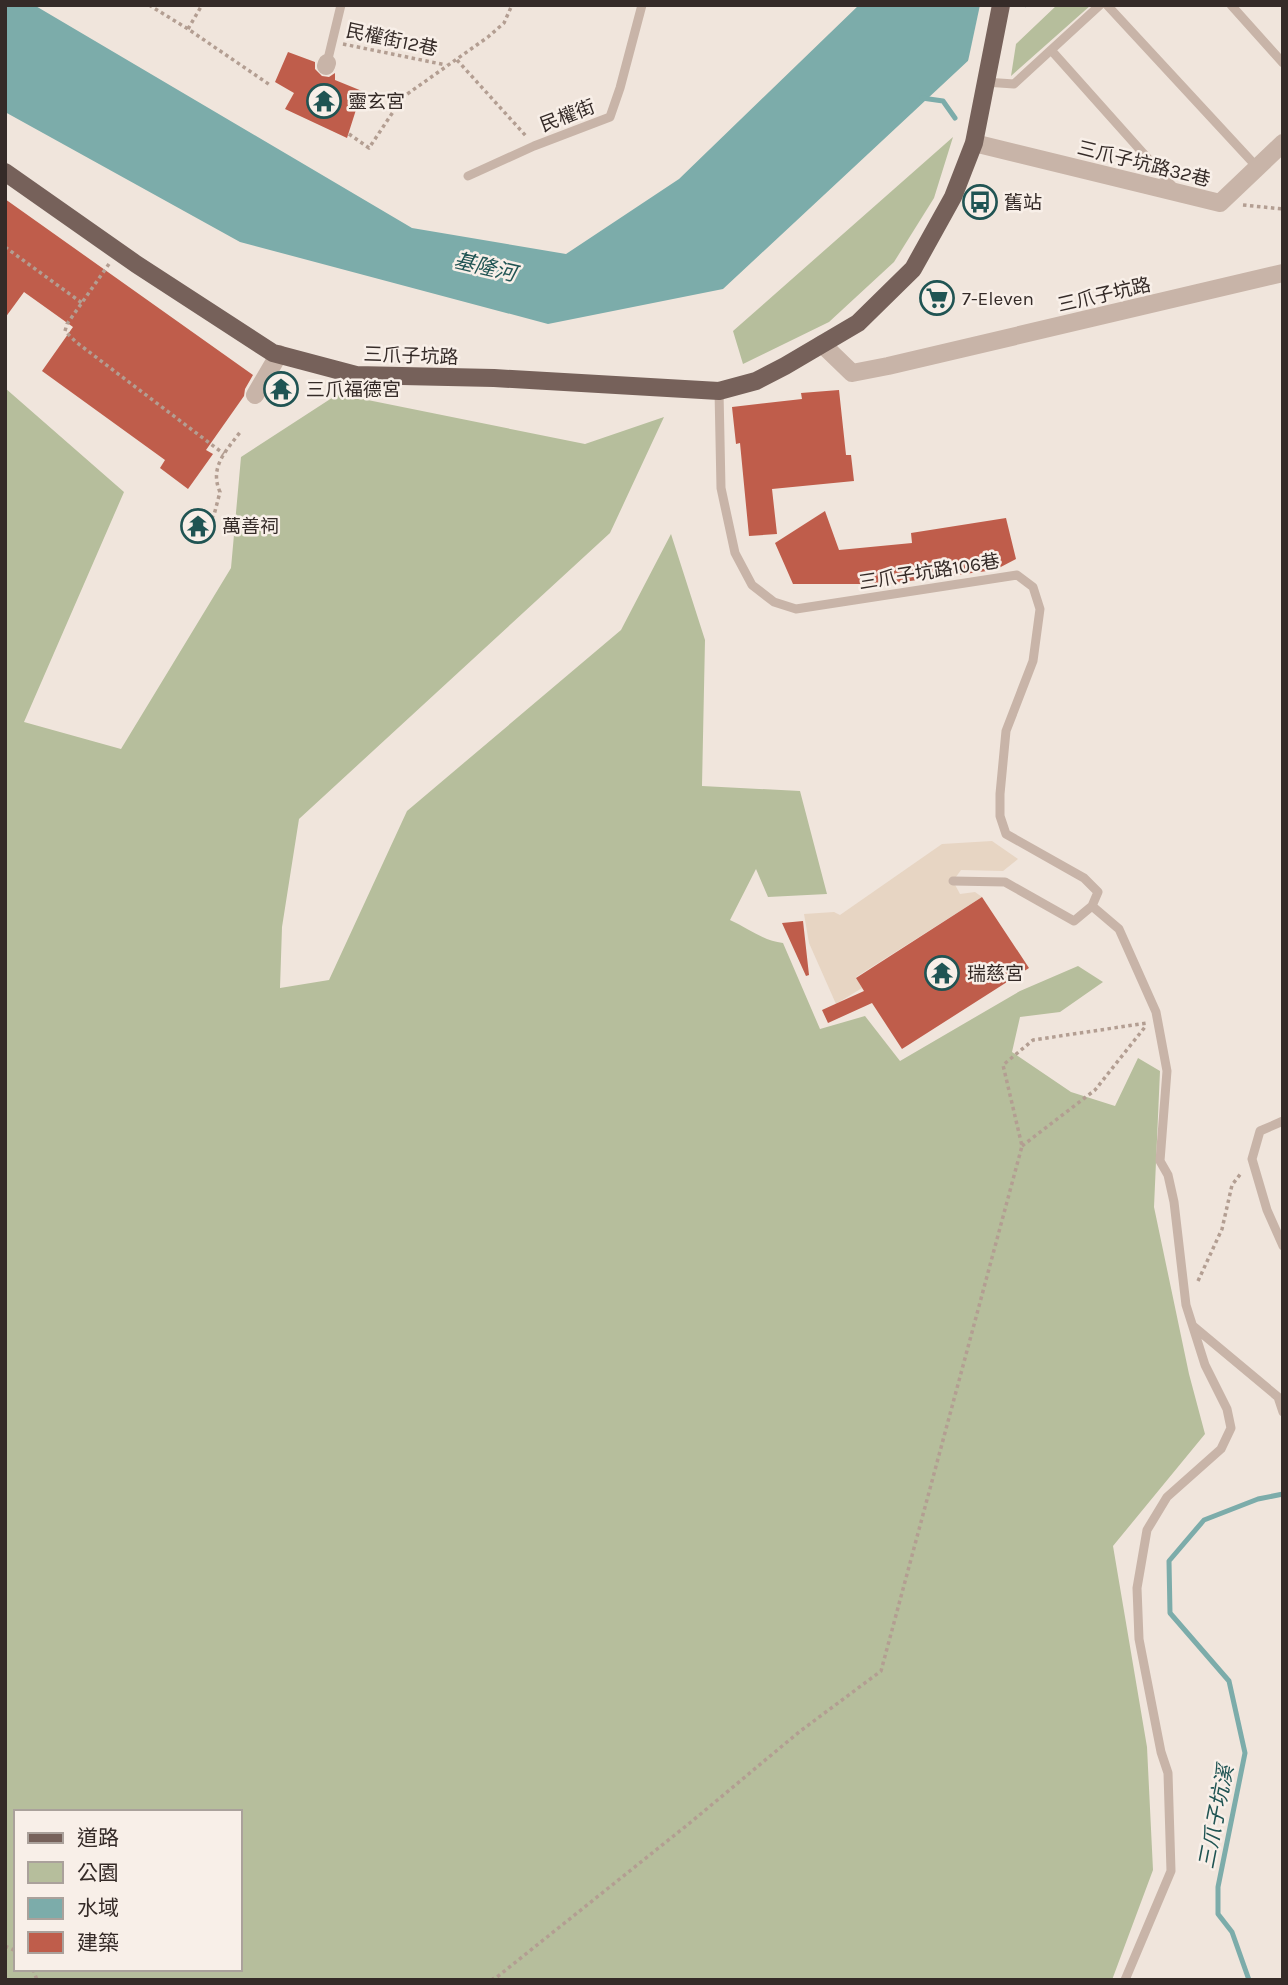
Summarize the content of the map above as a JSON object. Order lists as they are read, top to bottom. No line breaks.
{"streets":{"main road":["三爪子坑路"],"street":["三爪子坑路32巷"],"lane":["民權街","三爪子坑路106巷"],"path":["民權街12巷"]},"crossings":[["三爪子坑路32巷","三爪子坑路"],["三爪子坑路","三爪子坑路106巷"]],"water":["基隆河","三爪子坑溪"],"places":{"temple":["靈玄宮","三爪福德宮","萬善祠","瑞慈宮"],"bus stop":["舊站"],"supermarket":["7-Eleven"]},"legend":["道路","公園","水域","建築"]}
